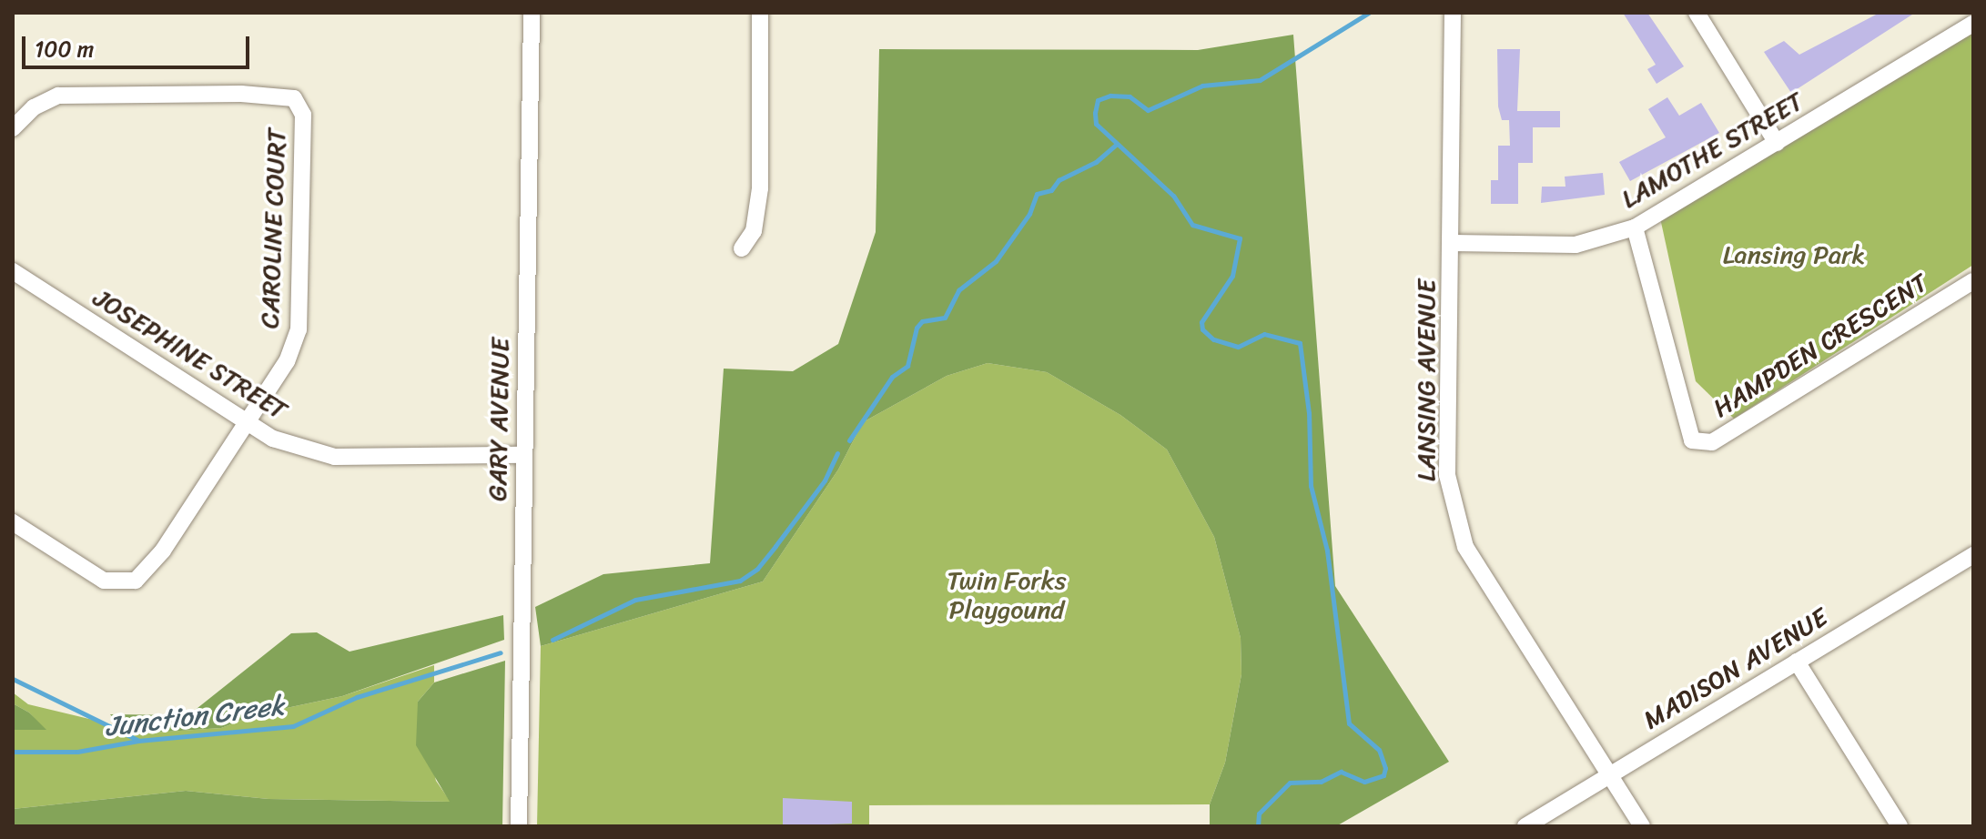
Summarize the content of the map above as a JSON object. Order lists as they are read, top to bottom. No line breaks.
{"streets":{"street":["LAMOTHE STREET","CAROLINE COURT","HAMPDEN CRESCENT","JOSEPHINE STREET","LANSING AVENUE","GARY AVENUE","MADISON AVENUE"]},"crossings":[["LAMOTHE STREET","HAMPDEN CRESCENT"],["LAMOTHE STREET","LANSING AVENUE"],["CAROLINE COURT","JOSEPHINE STREET"],["JOSEPHINE STREET","GARY AVENUE"],["LANSING AVENUE","MADISON AVENUE"]],"water":["Junction Creek"],"parks":["Lansing Park","Twin Forks Playgound"],"scale_bar":"100 m"}
